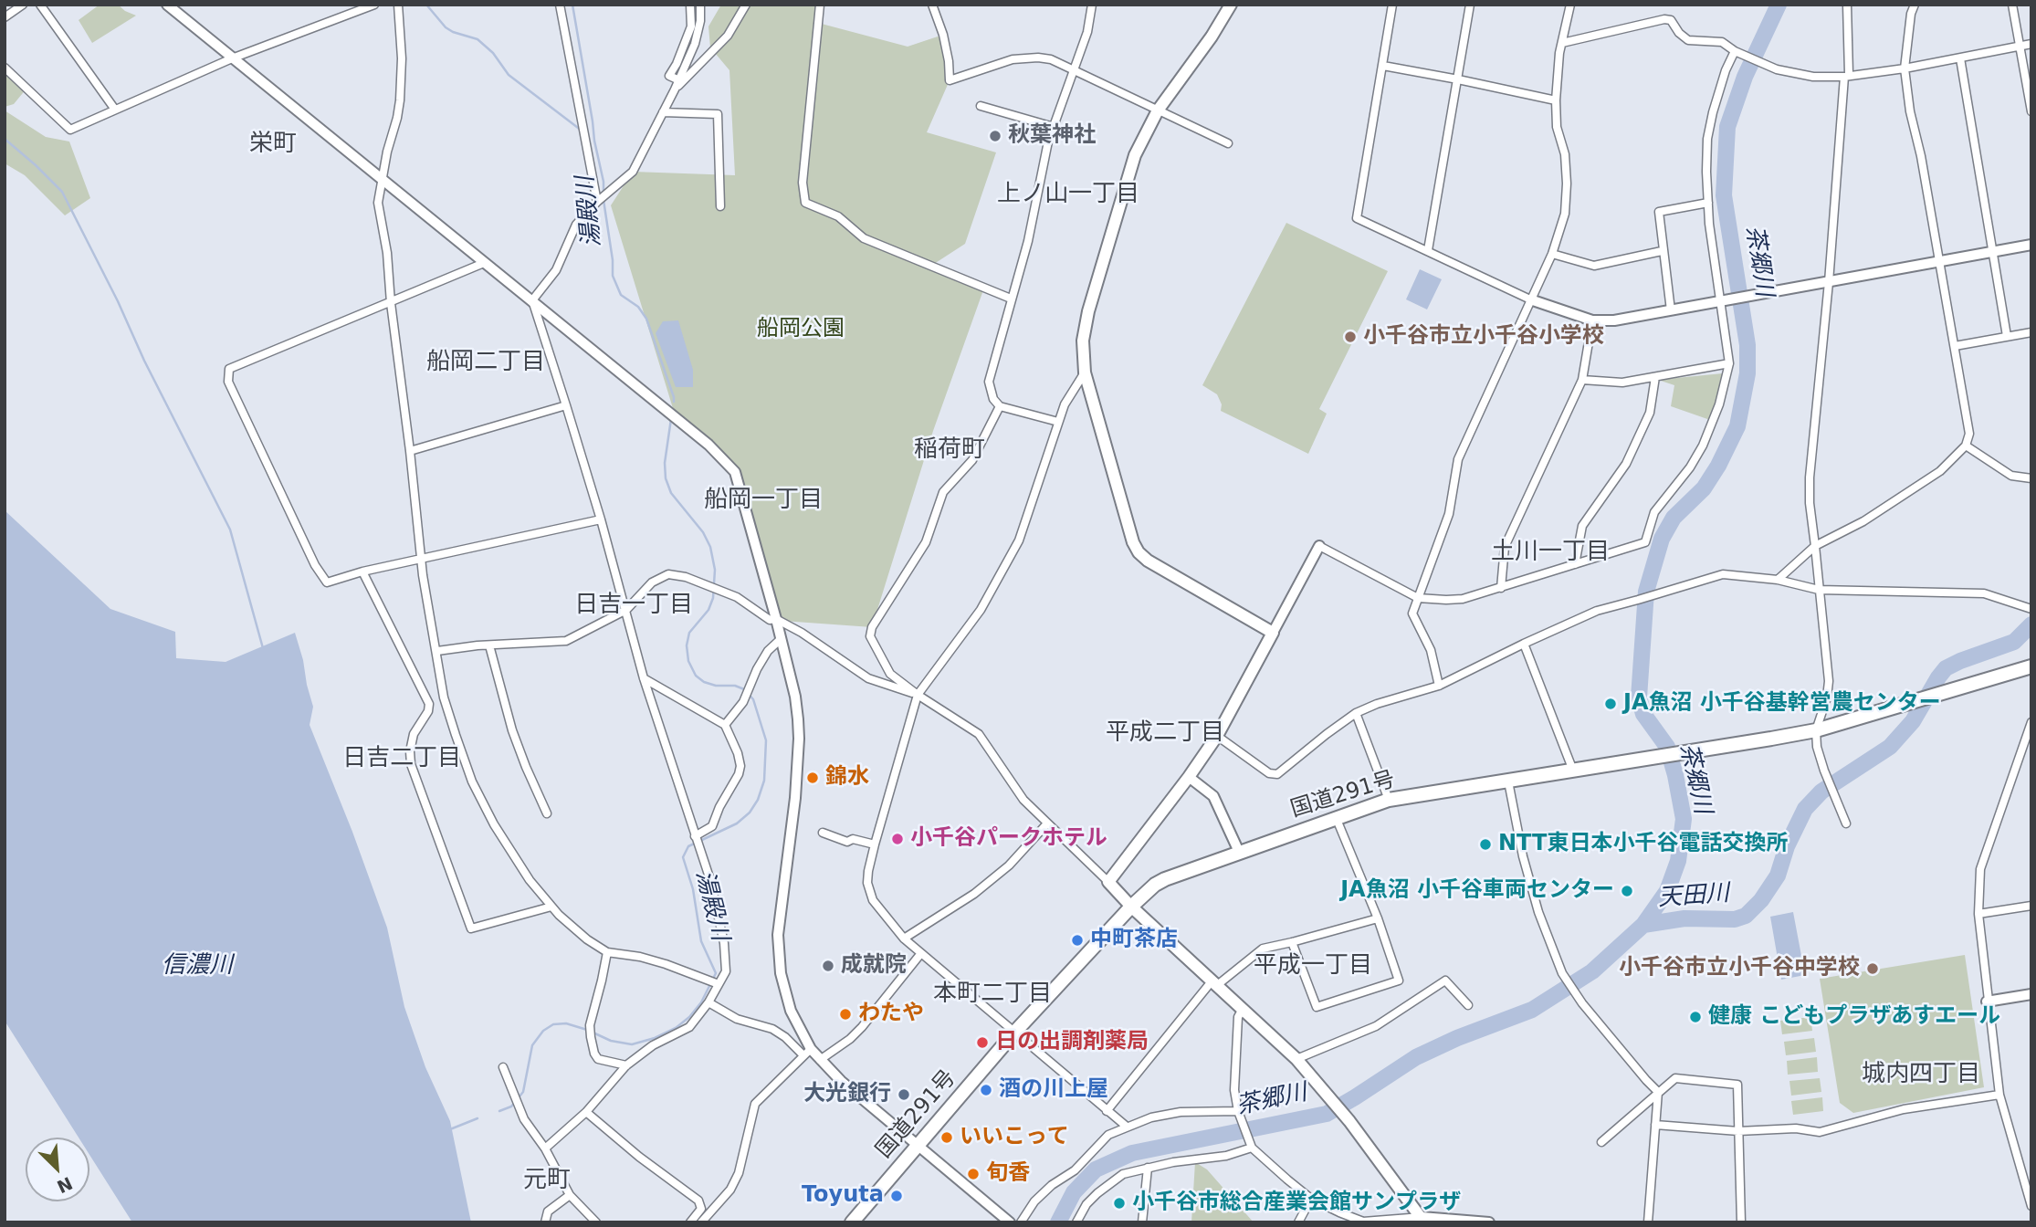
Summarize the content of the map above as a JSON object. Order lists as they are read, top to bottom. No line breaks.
{"streets":{"highway":["国道291号"]},"districts":["栄町","上ノ山一丁目","船岡二丁目","稲荷町","船岡一丁目","土川一丁目","日吉一丁目","平成二丁目","日吉二丁目","平成一丁目","本町二丁目","城内四丁目","元町"],"water":["湯殿川","茶郷川","天田川","信濃川"],"parks":["船岡公園"],"places":["秋葉神社","小千谷市立小千谷小学校","JA魚沼 小千谷基幹営農センター","錦水","小千谷パークホテル","NTT東日本小千谷電話交換所","JA魚沼 小千谷車両センター","中町茶店","成就院","小千谷市立小千谷中学校","わたや","健康 こどもプラザあすエール","日の出調剤薬局","酒の川上屋","大光銀行","いいこって","旬香","Toyuta","小千谷市総合産業会館サンプラザ"],"north":"bottom right"}
